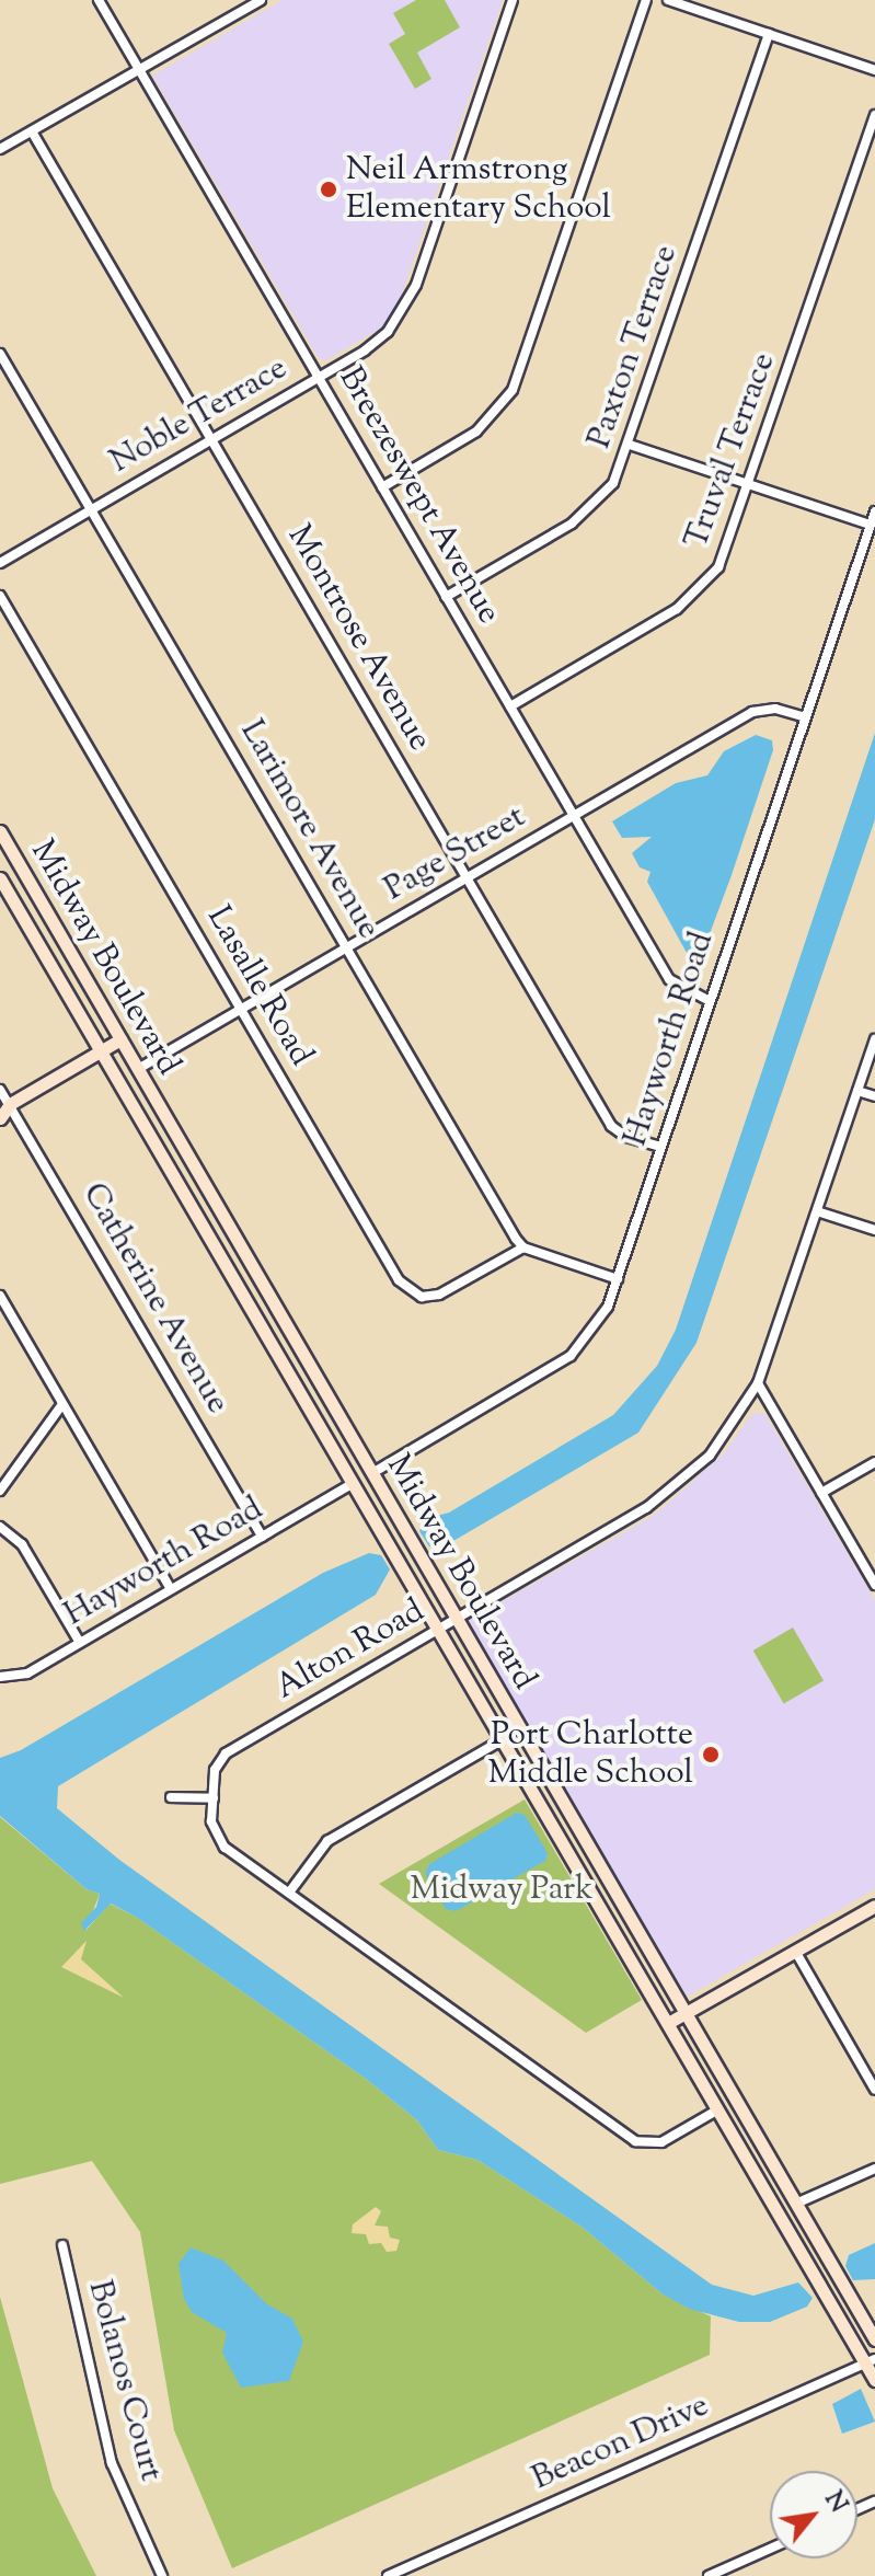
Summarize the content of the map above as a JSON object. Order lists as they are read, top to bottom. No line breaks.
{"streets":{"street":["Paxton Terrace","Noble Terrace","Truval Terrace","Breezeswept Avenue","Montrose Avenue","Larimore Avenue","Page Street","Midway Boulevard","Lasalle Road","Hayworth Road","Catherine Avenue","Alton Road","Bolanos Court","Beacon Drive"]},"crossings":[["Paxton Terrace","Breezeswept Avenue"],["Noble Terrace","Breezeswept Avenue"],["Noble Terrace","Montrose Avenue"],["Noble Terrace","Larimore Avenue"],["Truval Terrace","Breezeswept Avenue"],["Breezeswept Avenue","Page Street"],["Breezeswept Avenue","Hayworth Road"],["Montrose Avenue","Page Street"],["Montrose Avenue","Hayworth Road"],["Larimore Avenue","Page Street"],["Larimore Avenue","Lasalle Road"],["Page Street","Midway Boulevard"],["Page Street","Lasalle Road"],["Page Street","Hayworth Road"],["Midway Boulevard","Hayworth Road"],["Midway Boulevard","Alton Road"],["Midway Boulevard","Beacon Drive"],["Hayworth Road","Catherine Avenue"]],"parks":["Midway Park"],"places":["Neil Armstrong Elementary School","Port Charlotte Middle School"],"north":"top right"}
